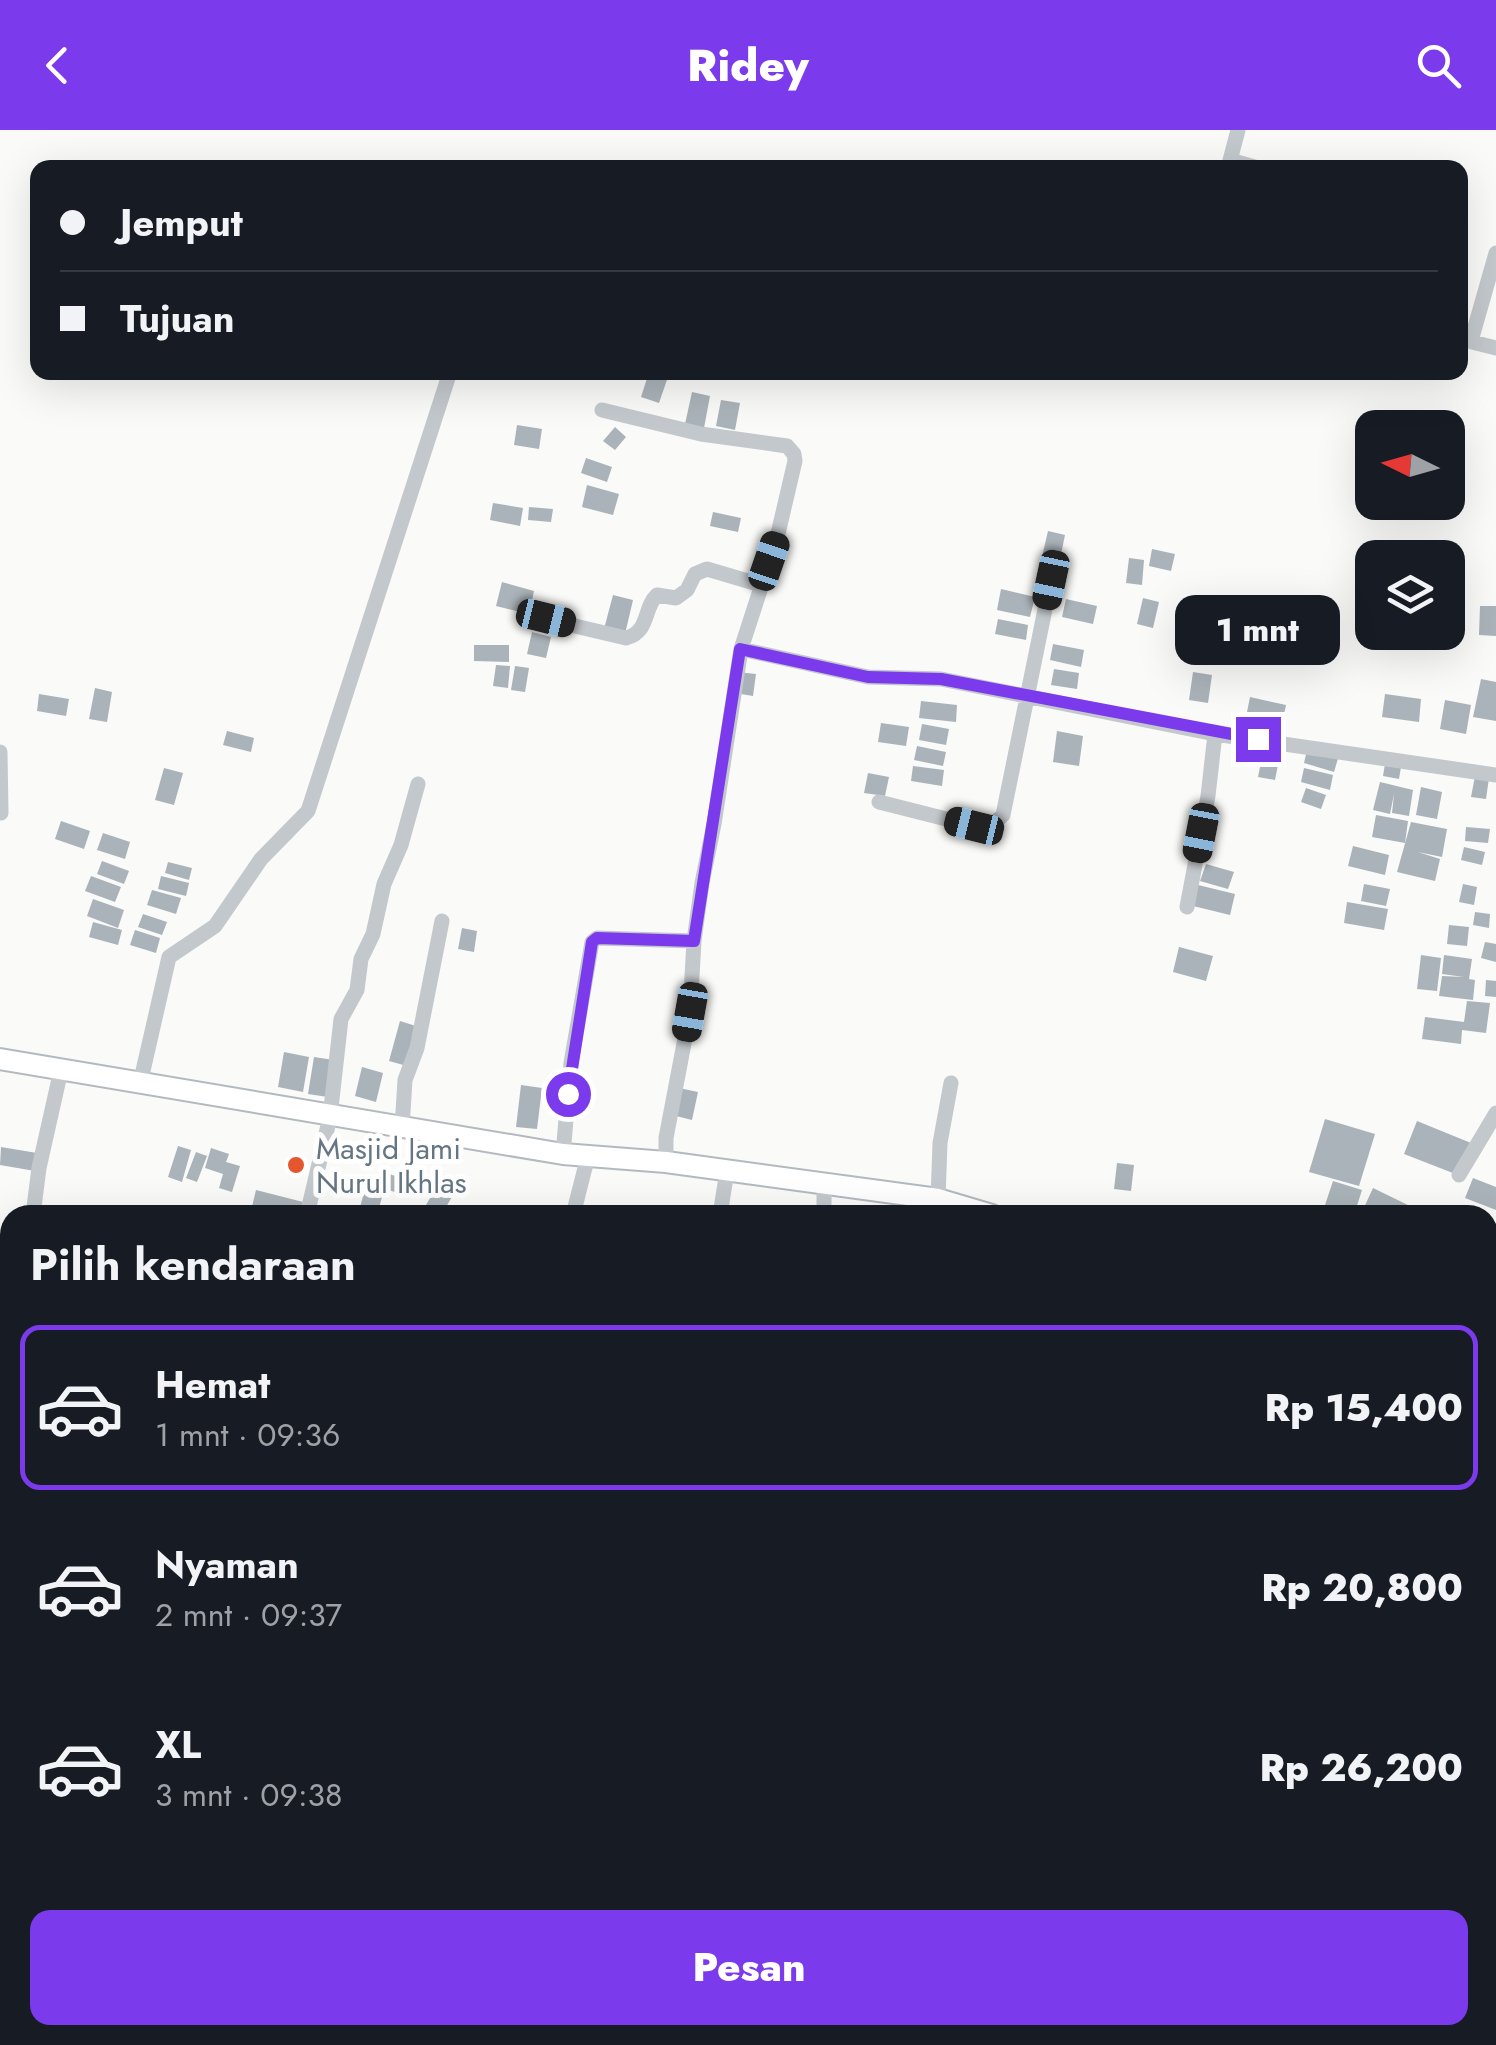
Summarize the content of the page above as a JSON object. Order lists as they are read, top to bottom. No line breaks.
{"places":["Masjid Jami Nurul Ikhlas"],"north":"left","page":{"header":"Ridey","banner":["Jemput","Tujuan"],"bubble":"1 mnt","heading":"Pilih kendaraan","list":[{"name":"Hemat","note":"1 mnt · 09:36","value":"Rp 15,400"},{"name":"Nyaman","note":"2 mnt · 09:37","value":"Rp 20,800"},{"name":"XL","note":"3 mnt · 09:38","value":"Rp 26,200"}],"buttons":"Pesan"}}
